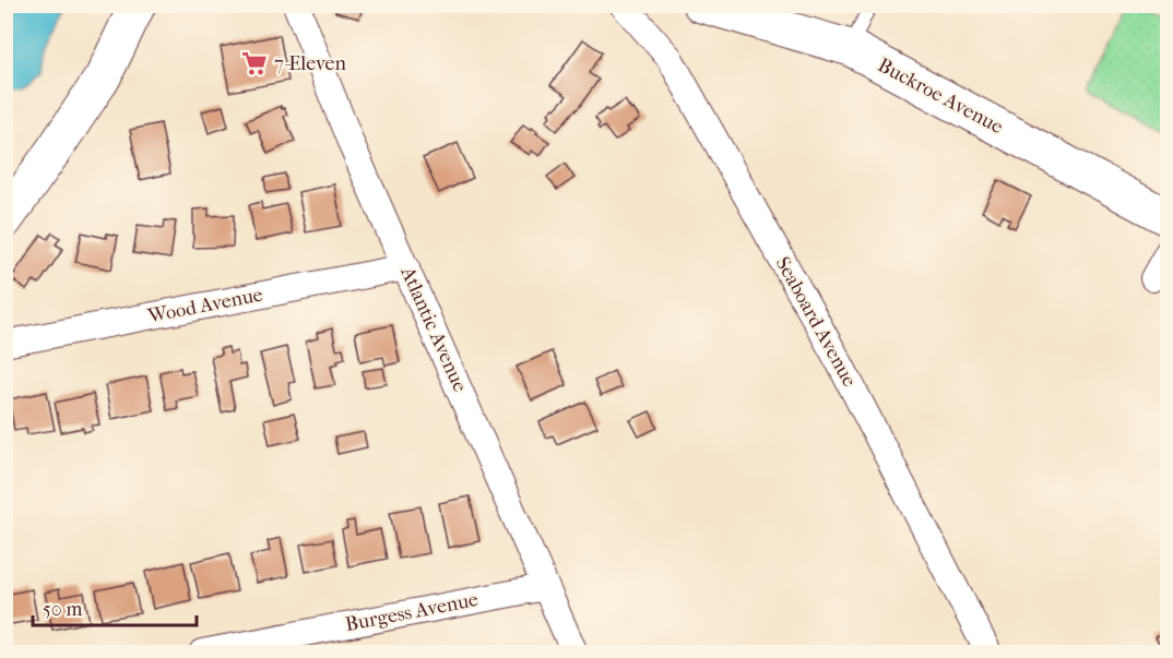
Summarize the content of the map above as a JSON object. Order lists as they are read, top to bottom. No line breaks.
{"streets":{"street":["Buckroe Avenue","Wood Avenue","Seaboard Avenue","Atlantic Avenue","Burgess Avenue"]},"crossings":[["Wood Avenue","Atlantic Avenue"],["Atlantic Avenue","Burgess Avenue"]],"places":{"supermarket":["7-Eleven"]},"scale_bar":"50 m"}
